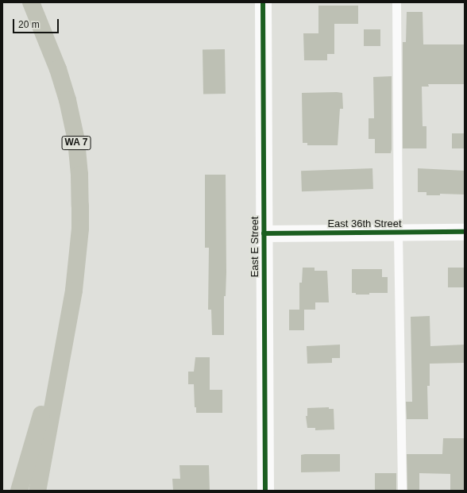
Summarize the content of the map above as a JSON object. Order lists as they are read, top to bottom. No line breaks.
{"streets":{"highway":["WA 7"],"street":["East 36th Street","East E Street"]},"crossings":[["East 36th Street","East E Street"]],"scale_bar":"20 m"}
